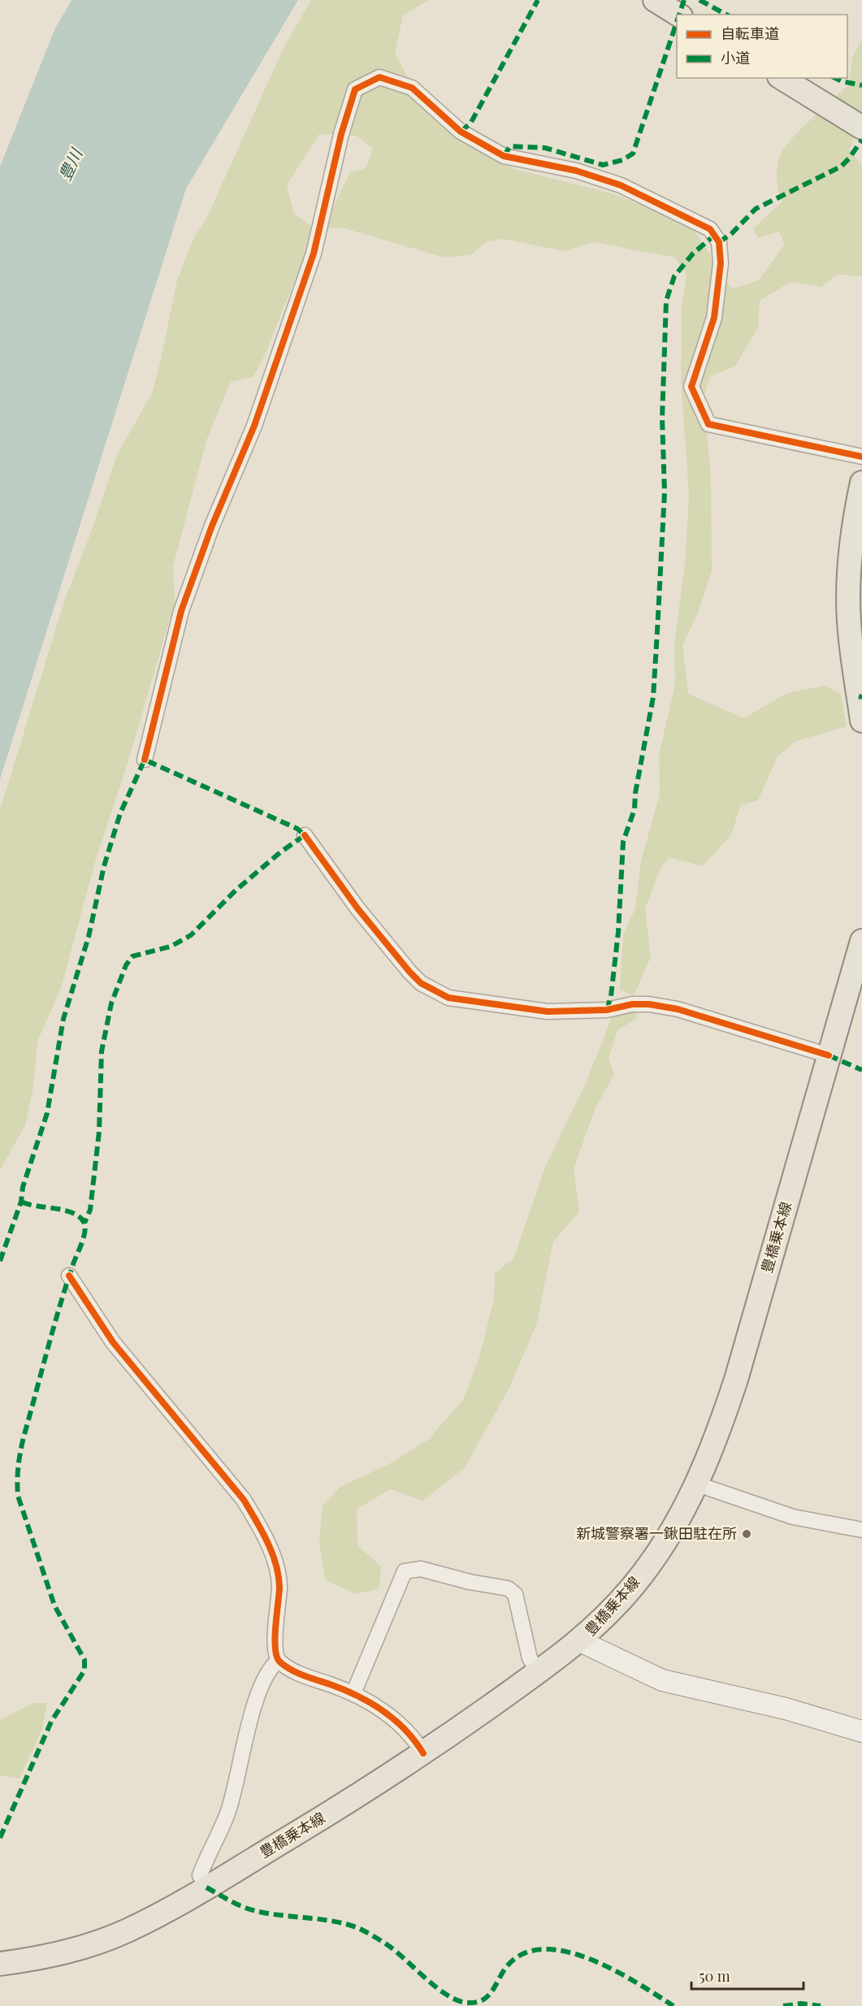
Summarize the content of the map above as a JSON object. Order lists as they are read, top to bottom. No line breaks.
{"streets":{"main road":["豊橋乗本線"]},"water":["豊川"],"places":["新城警察署一鍬田駐在所"],"legend":["自転車道","小道"],"scale_bar":"50 m"}
